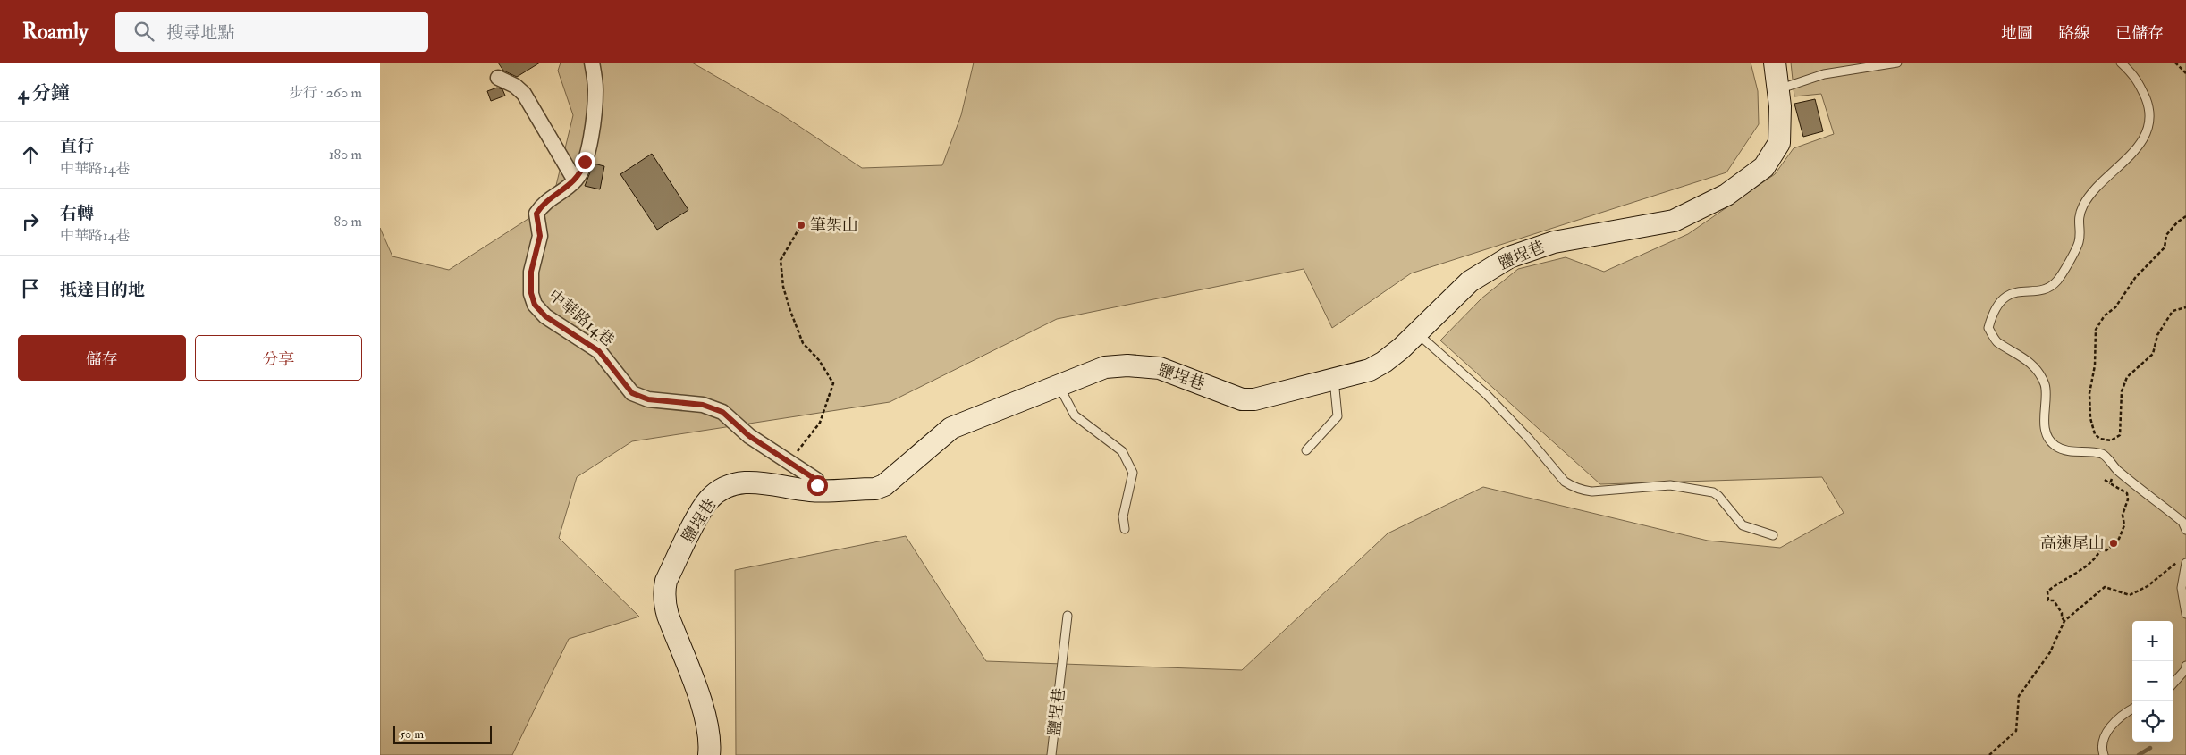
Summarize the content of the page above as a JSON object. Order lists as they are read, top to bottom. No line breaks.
{"streets":{"street":["鹽埕巷","中華路14巷"]},"crossings":[["鹽埕巷","中華路14巷"]],"places":["筆架山","高速尾山"],"scale_bar":"50 m","page":{"header":"Roamly","search":"搜尋地點","nav":["地圖","路線","已儲存"],"heading":["4 分鐘","步行 · 260 m"],"list":[["直行","中華路14巷","180 m"],["右轉","中華路14巷","80 m"],"抵達目的地"],"buttons":["儲存","分享"],"map_buttons":["+","−"],"scale":"50 m"}}
